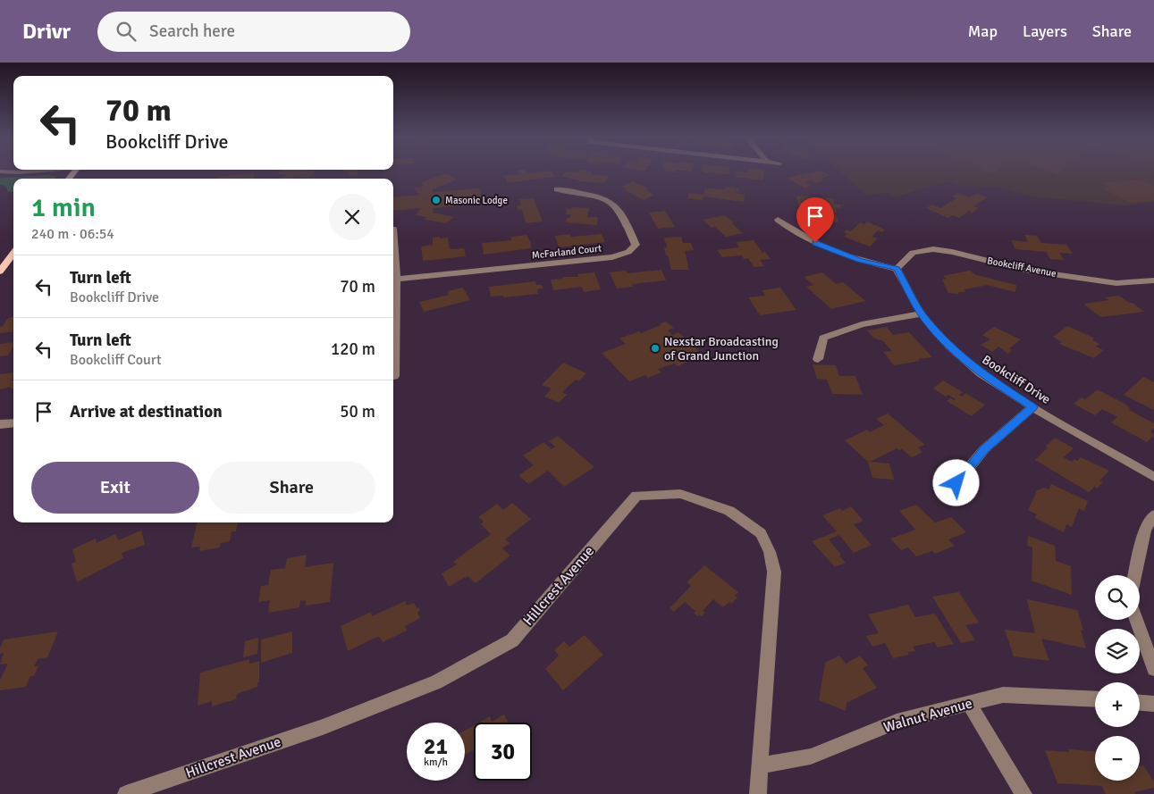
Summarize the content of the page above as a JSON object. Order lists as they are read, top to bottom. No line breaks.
{"streets":{"street":["McFarland Court","Bookcliff Avenue","Bookcliff Drive","Hillcrest Avenue","Walnut Avenue"]},"crossings":[["Bookcliff Avenue","Bookcliff Drive"],["Hillcrest Avenue","Walnut Avenue"]],"places":["Masonic Lodge","Nexstar Broadcasting of Grand Junction"],"page":{"header":"Drivr","search":"Search here","nav":["Map","Layers","Share"],"turn":["70 m","Bookcliff Drive"],"heading":["1 min","240 m · 06:54"],"list":[{"name":"Turn left","note":"Bookcliff Drive","value":"70 m"},{"name":"Turn left","note":"Bookcliff Court","value":"120 m"},{"name":"Arrive at destination","value":"50 m"}],"buttons":["Exit","Share"],"map_buttons":["+","−"],"speed":"21 km/h","limit":"30"}}
